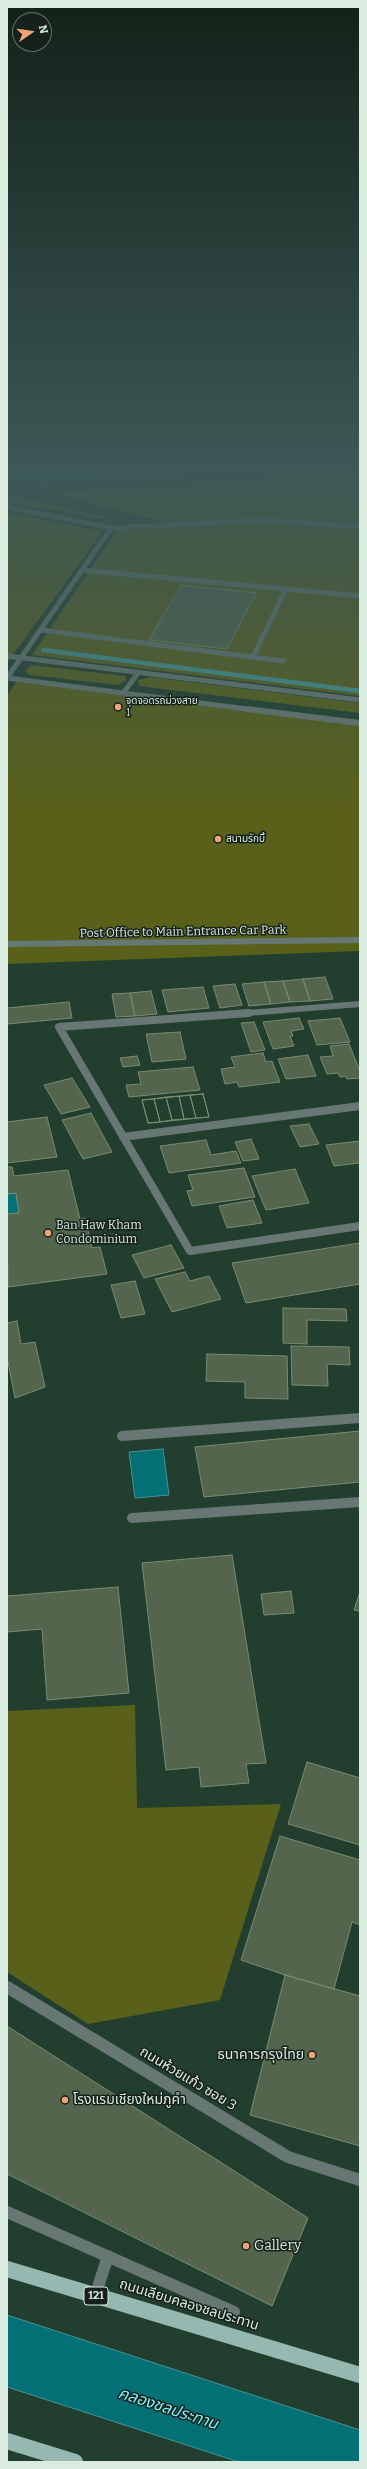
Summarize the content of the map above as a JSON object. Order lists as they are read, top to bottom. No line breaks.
{"streets":{"main road":["121","ถนนเลียบคลองชลประทาน"],"street":["ถนนห้วยแก้ว ซอย 3"]},"water":["คลองชลประทาน"],"places":["จุดจอดรถม่วงสาย 1","สนามรักบี้","Ban Haw Kham Condominium","ธนาคารกรุงไทย","โรงแรมเชียงใหม่ภูคำ","Gallery"],"north":"right"}
